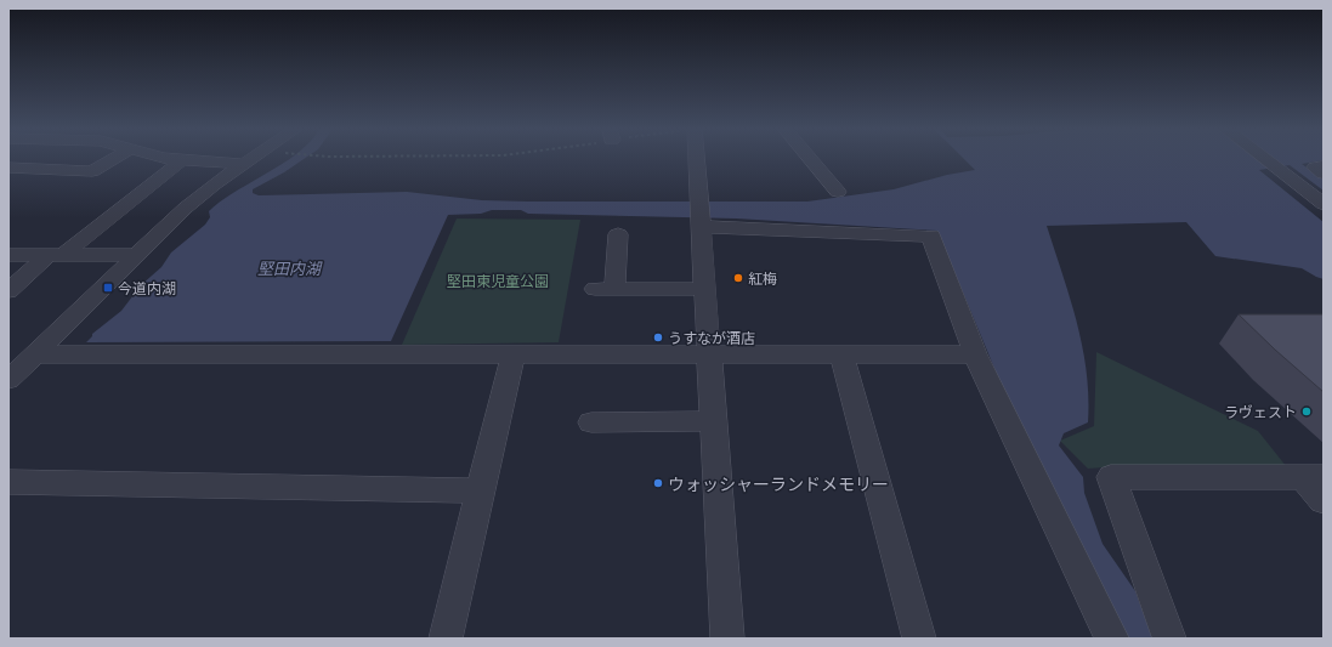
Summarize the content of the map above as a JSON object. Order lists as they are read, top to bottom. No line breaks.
{"water":["堅田内湖"],"parks":["堅田東児童公園"],"places":{"other":["紅梅","うすなが酒店","ラヴェスト","ウォッシャーランドメモリー"],"transit":["今道内湖"]}}
